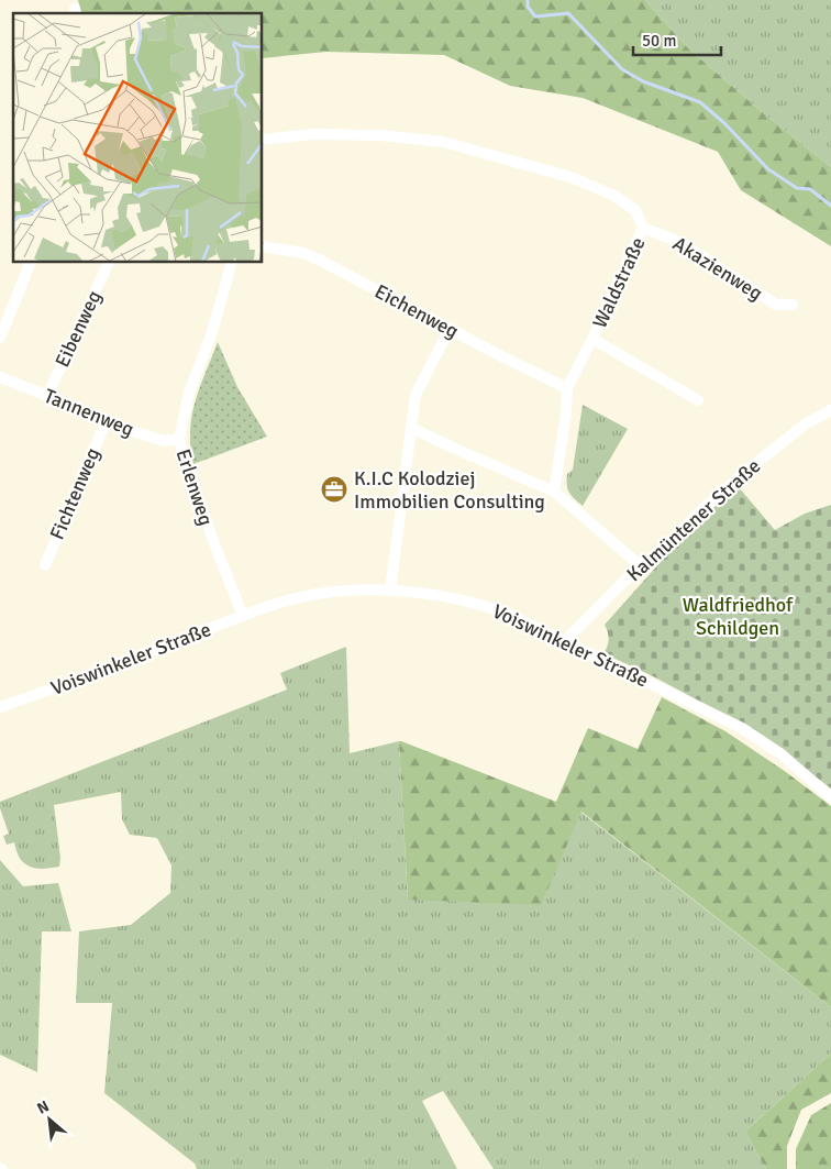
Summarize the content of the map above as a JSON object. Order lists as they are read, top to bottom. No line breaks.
{"streets":{"street":["Akazienweg","Waldstraße","Eichenweg","Eibenweg","Tannenweg","Erlenweg","Fichtenweg","Kalmüntener Straße","Voiswinkeler Straße"]},"crossings":[["Akazienweg","Waldstraße"],["Waldstraße","Eichenweg"],["Eibenweg","Tannenweg"],["Tannenweg","Erlenweg"],["Tannenweg","Fichtenweg"],["Erlenweg","Voiswinkeler Straße"],["Kalmüntener Straße","Voiswinkeler Straße"]],"parks":["Waldfriedhof Schildgen"],"places":{"office":["K.I.C Kolodziej Immobilien Consulting"]},"scale_bar":"50 m","north":"top left"}
